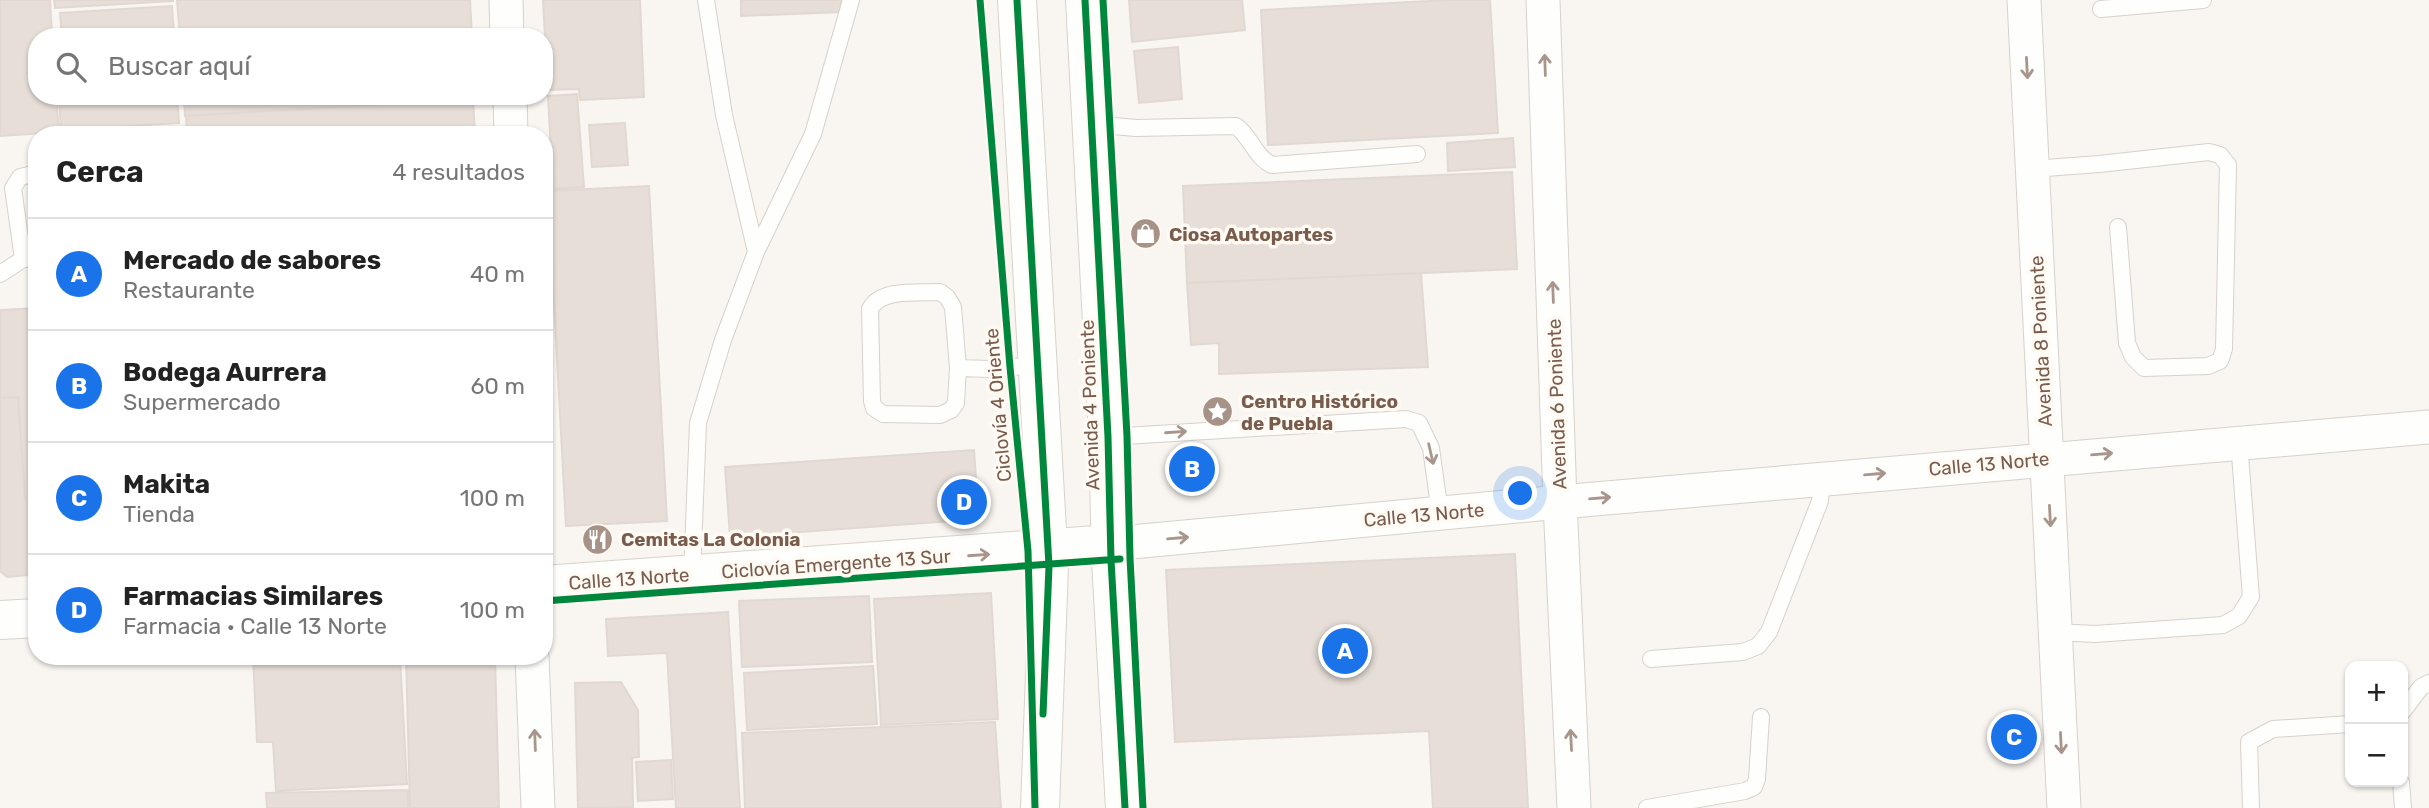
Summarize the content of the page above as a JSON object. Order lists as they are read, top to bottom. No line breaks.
{"streets":{"main road":["Avenida 4 Poniente","Calle 13 Norte"],"street":["Avenida 8 Poniente","Avenida 6 Poniente"],"cycle path":["Ciclovía 4 Oriente","Ciclovía Emergente 13 Sur"]},"crossings":[["Avenida 8 Poniente","Calle 13 Norte"],["Avenida 6 Poniente","Calle 13 Norte"],["Avenida 4 Poniente","Calle 13 Norte"]],"one_way":["Avenida 8 Poniente","Avenida 6 Poniente","Calle 13 Norte"],"places":{"shop":["Ciosa Autopartes"],"place":["Centro Histórico de Puebla"],"restaurant":["Cemitas La Colonia"]},"page":{"search":"Buscar aquí","heading":["Cerca","4 resultados"],"list":[{"mark":"A","name":"Mercado de sabores","note":"Restaurante","value":"40 m"},{"mark":"B","name":"Bodega Aurrera","note":"Supermercado","value":"60 m"},{"mark":"C","name":"Makita","note":"Tienda","value":"100 m"},{"mark":"D","name":"Farmacias Similares","note":"Farmacia · Calle 13 Norte","value":"100 m"}],"pins":["B","D","A","C"],"map_buttons":["+","−"]}}
